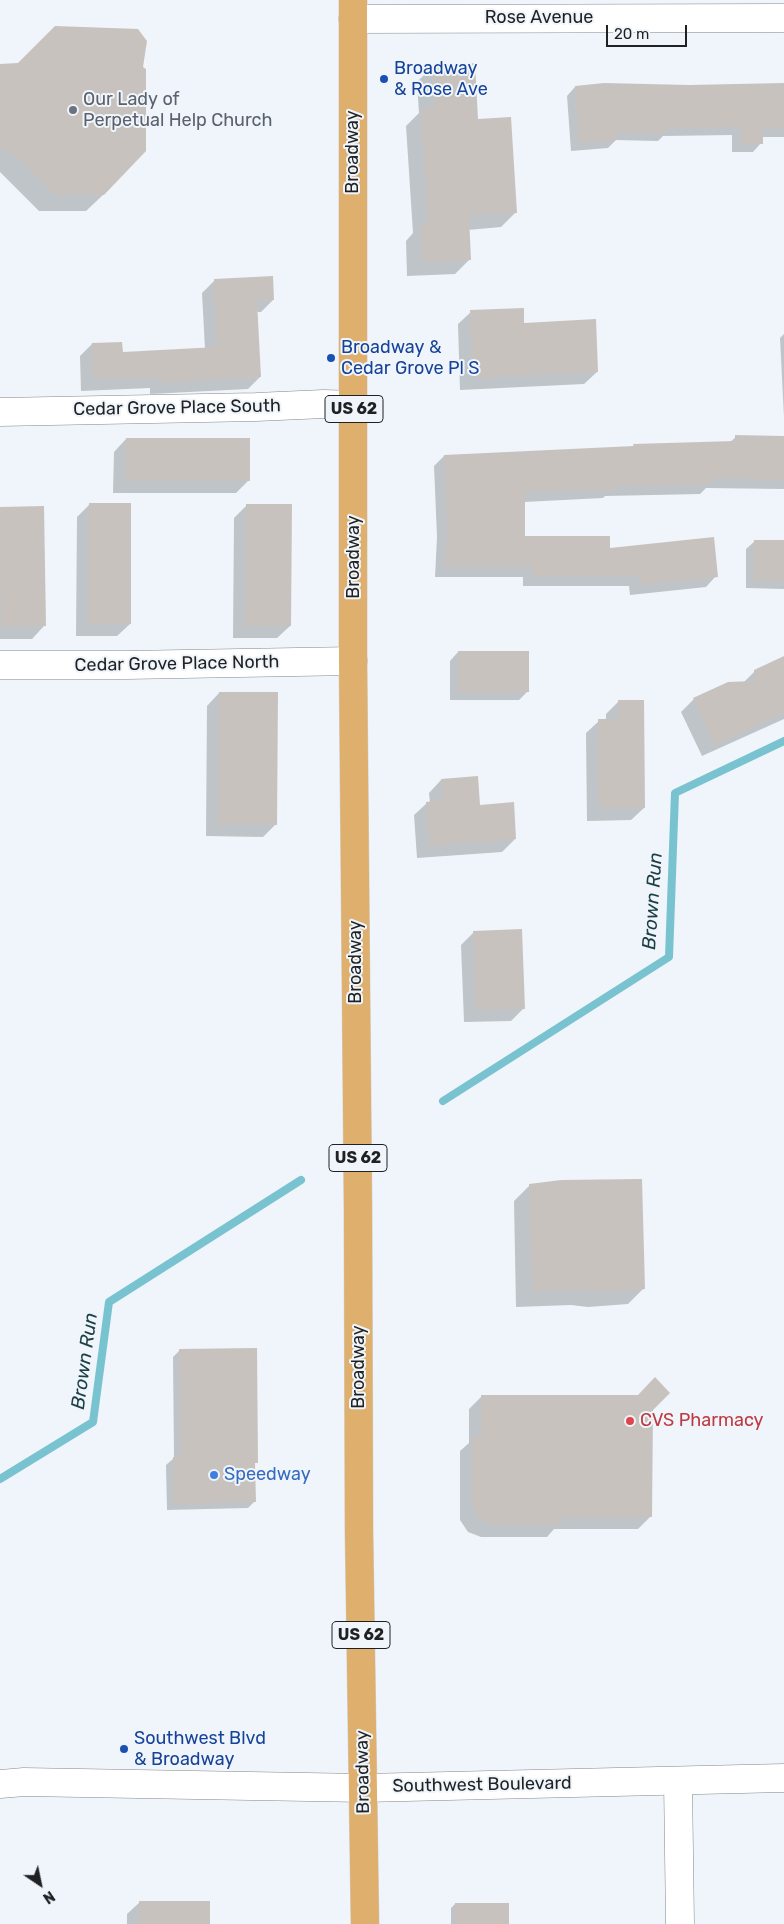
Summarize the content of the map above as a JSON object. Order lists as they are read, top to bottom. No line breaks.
{"streets":{"main road":["Broadway","US 62"],"street":["Rose Avenue","Cedar Grove Place South","Cedar Grove Place North","Southwest Boulevard"]},"crossings":[["Rose Avenue","Broadway"],["Broadway","Cedar Grove Place South"],["Broadway","Cedar Grove Place North"],["Broadway","Southwest Boulevard"]],"water":["Brown Run"],"places":["Broadway & Rose Ave","Our Lady of Perpetual Help Church","Broadway & Cedar Grove Pl S","CVS Pharmacy","Speedway","Southwest Blvd & Broadway"],"scale_bar":"20 m","north":"bottom right"}
